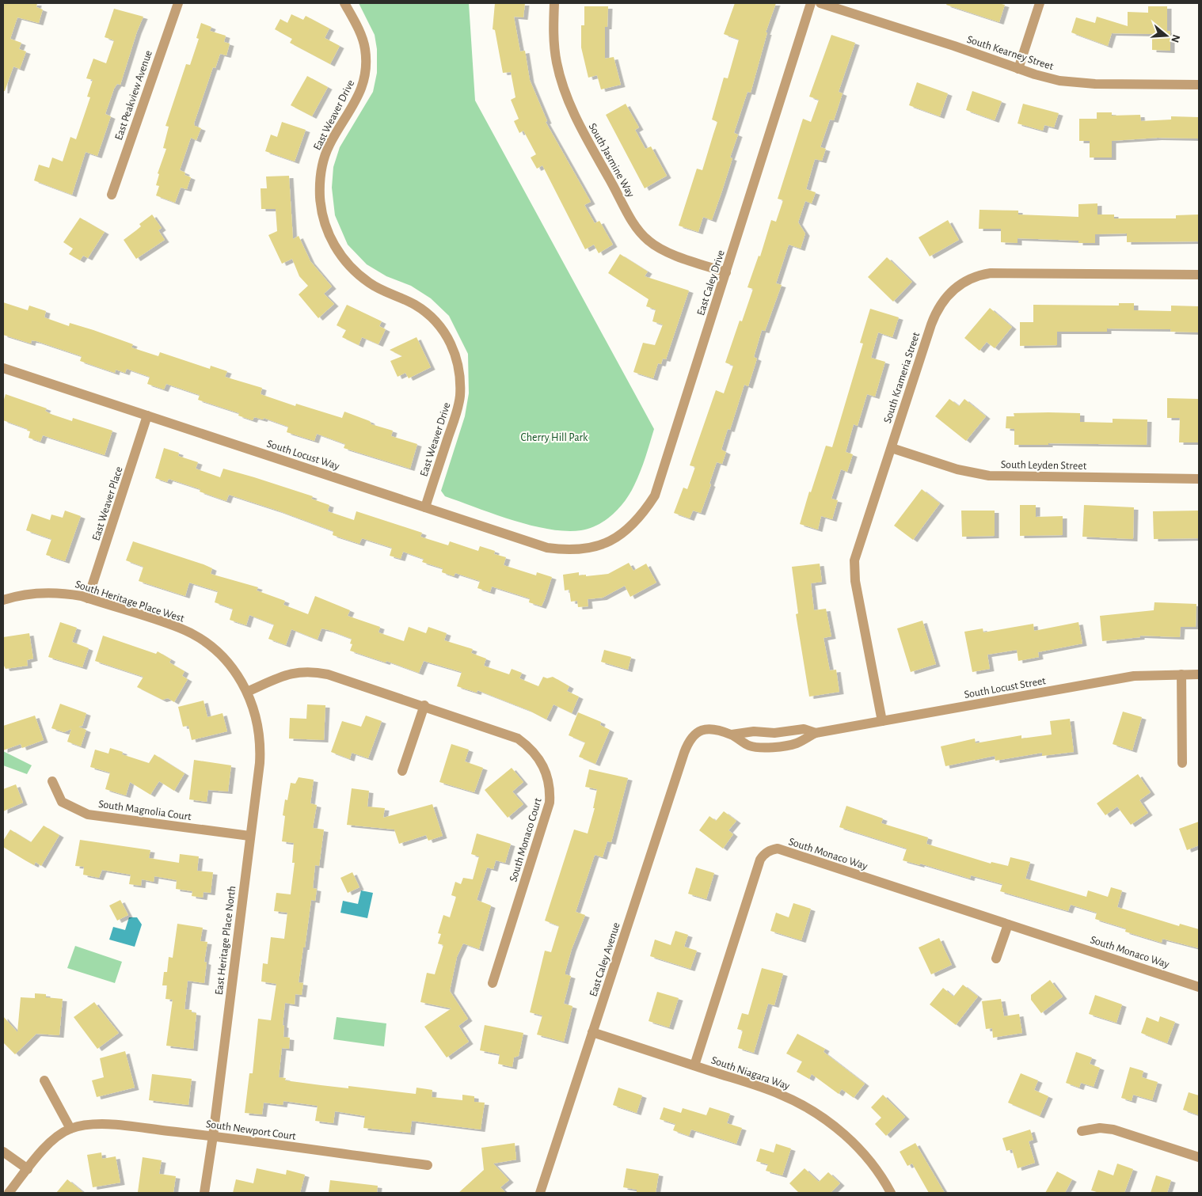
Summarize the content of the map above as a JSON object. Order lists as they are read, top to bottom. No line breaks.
{"streets":{"street":["South Kearney Street","East Peakview Avenue","East Weaver Drive","South Jasmine Way","East Caley Drive","South Krameria Street","South Locust Way","South Leyden Street","East Weaver Place","South Heritage Place West","South Locust Street","South Magnolia Court","South Monaco Court","South Monaco Way","East Heritage Place North","East Caley Avenue","South Niagara Way","South Newport Court"]},"crossings":[["East Weaver Drive","South Locust Way"],["South Jasmine Way","East Caley Drive"],["East Caley Drive","South Locust Way"],["South Krameria Street","South Leyden Street"],["South Krameria Street","South Locust Street"],["South Locust Way","East Weaver Place"],["East Weaver Place","South Heritage Place West"],["South Heritage Place West","South Monaco Court"],["South Heritage Place West","East Heritage Place North"],["South Locust Street","East Caley Avenue"],["South Magnolia Court","East Heritage Place North"],["South Monaco Court","East Heritage Place North"],["South Monaco Way","South Niagara Way"],["East Heritage Place North","South Newport Court"],["East Caley Avenue","South Niagara Way"]],"parks":["Cherry Hill Park"],"north":"right"}
